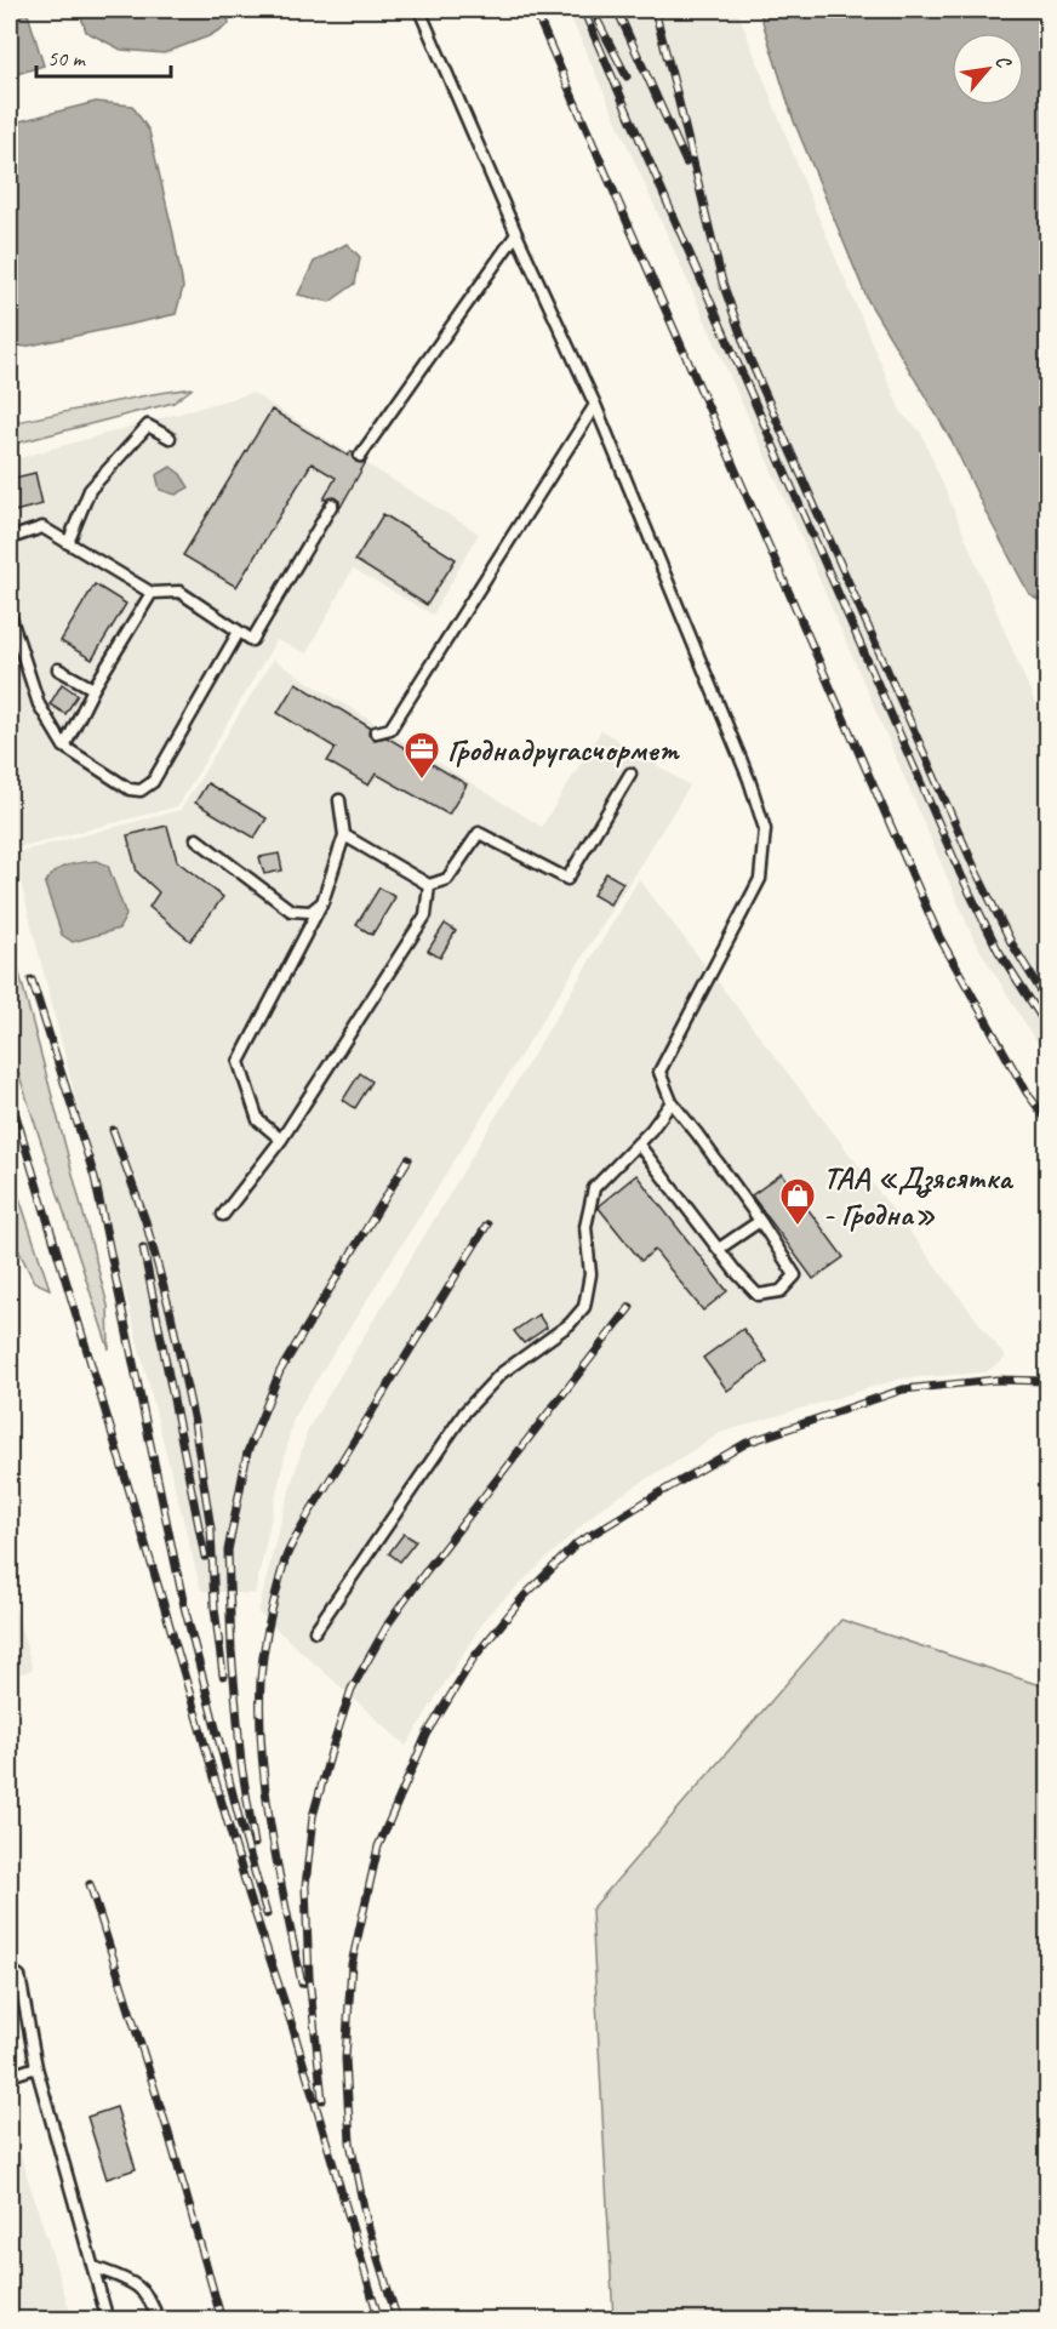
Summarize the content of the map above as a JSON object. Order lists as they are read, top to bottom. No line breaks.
{"places":{"office":["Гроднадругасчормет"],"shop":["ТАА «Дзясятка - Гродна»"]},"scale_bar":"50 m","north":"top right"}
